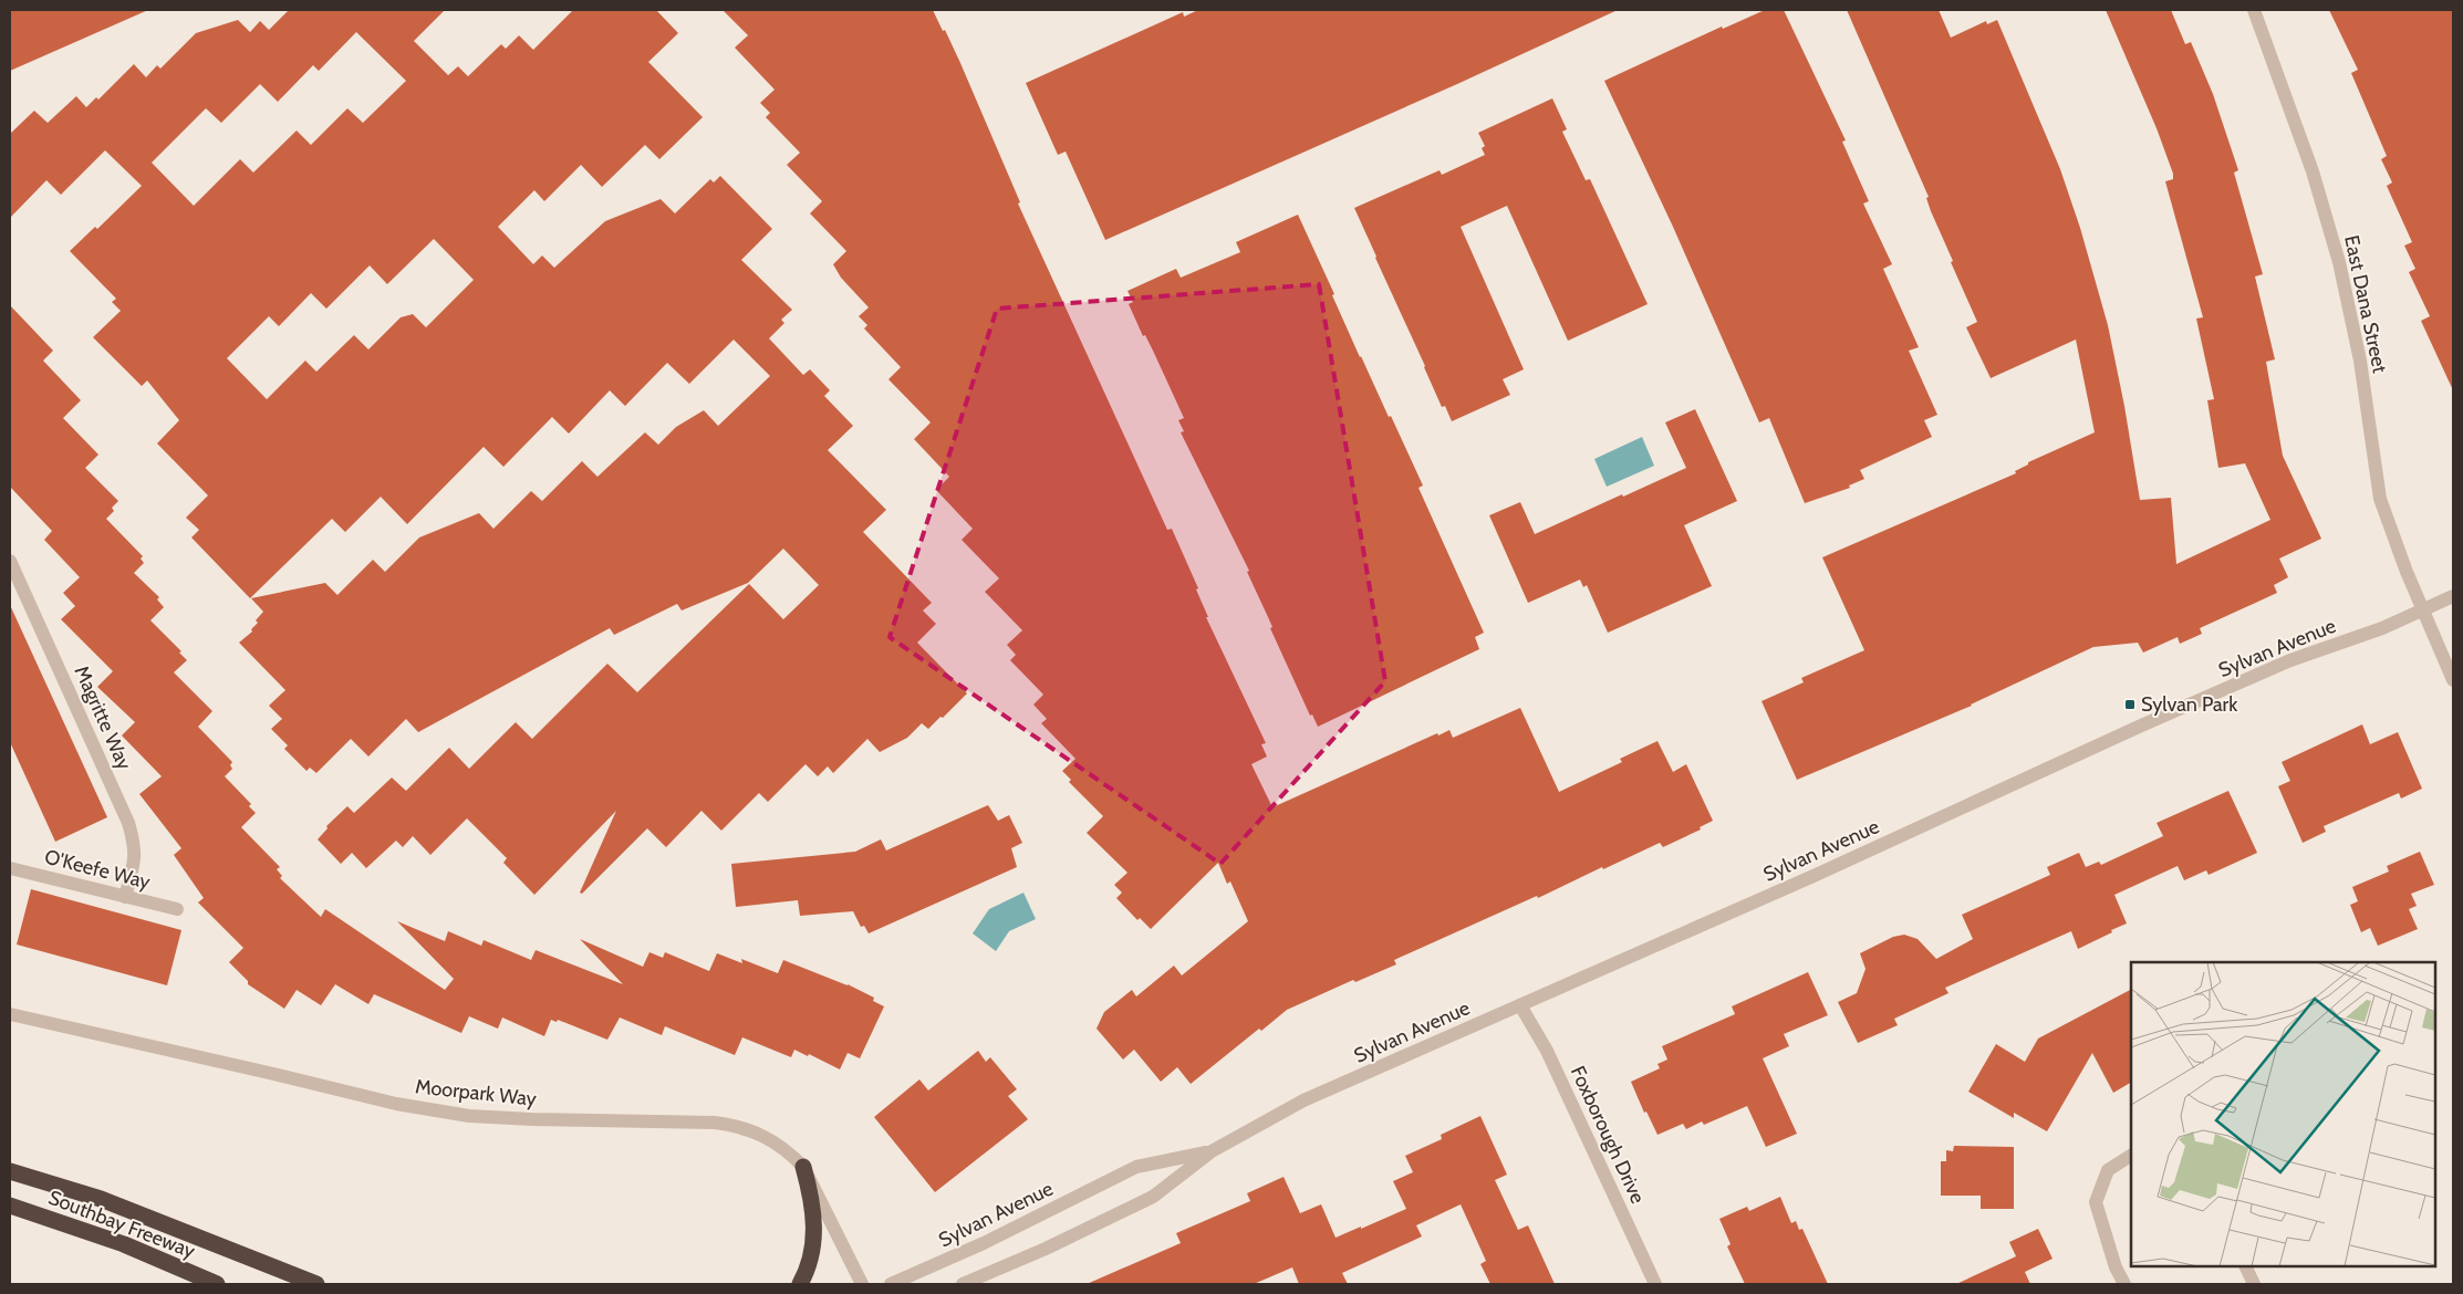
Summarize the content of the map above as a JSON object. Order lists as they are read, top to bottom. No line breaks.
{"streets":{"highway":["Southbay Freeway"],"street":["East Dana Street","Sylvan Avenue","Magritte Way","O'Keefe Way","Moorpark Way","Foxborough Drive"]},"crossings":[["East Dana Street","Sylvan Avenue"],["Sylvan Avenue","Foxborough Drive"],["Magritte Way","O'Keefe Way"]],"places":{"transit":["Sylvan Park"]}}
